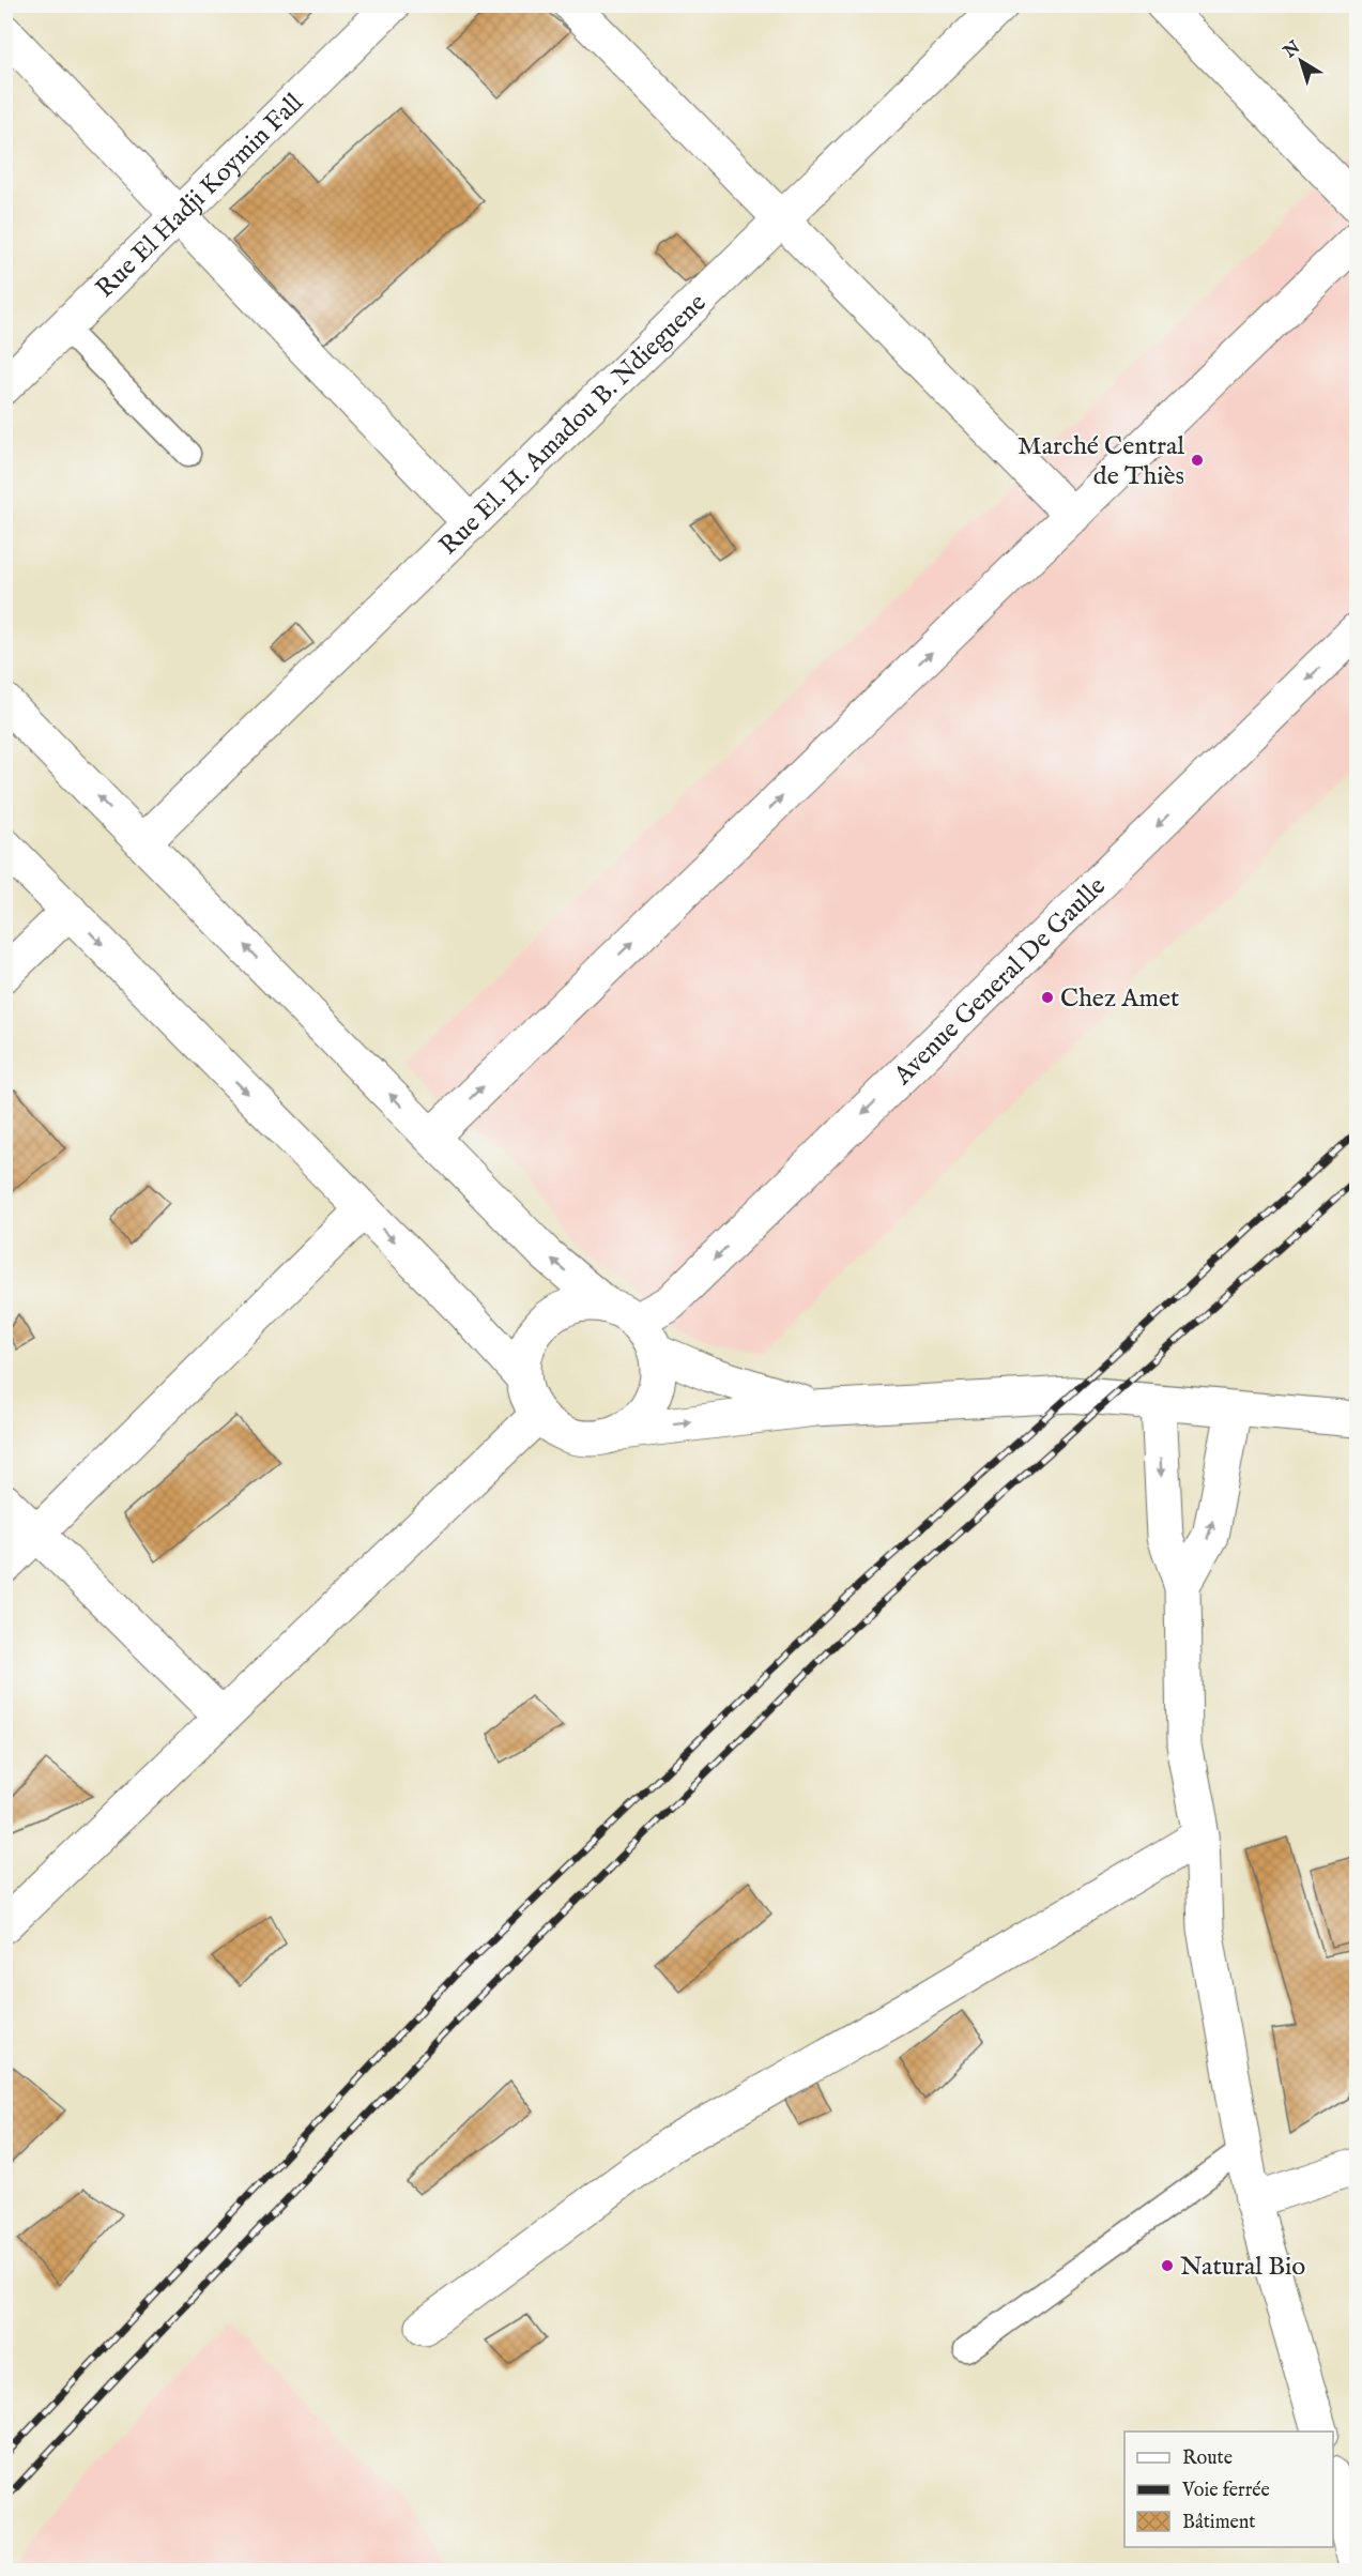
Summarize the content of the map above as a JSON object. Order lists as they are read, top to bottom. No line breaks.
{"streets":{"street":["Rue El Hadji Koymin Fall","Rue El. H. Amadou B. Ndieguene","Avenue General De Gaulle"]},"places":["Marché Central de Thiès","Chez Amet","Natural Bio"],"legend":["Route","Voie ferrée","Bâtiment"],"north":"top left"}
